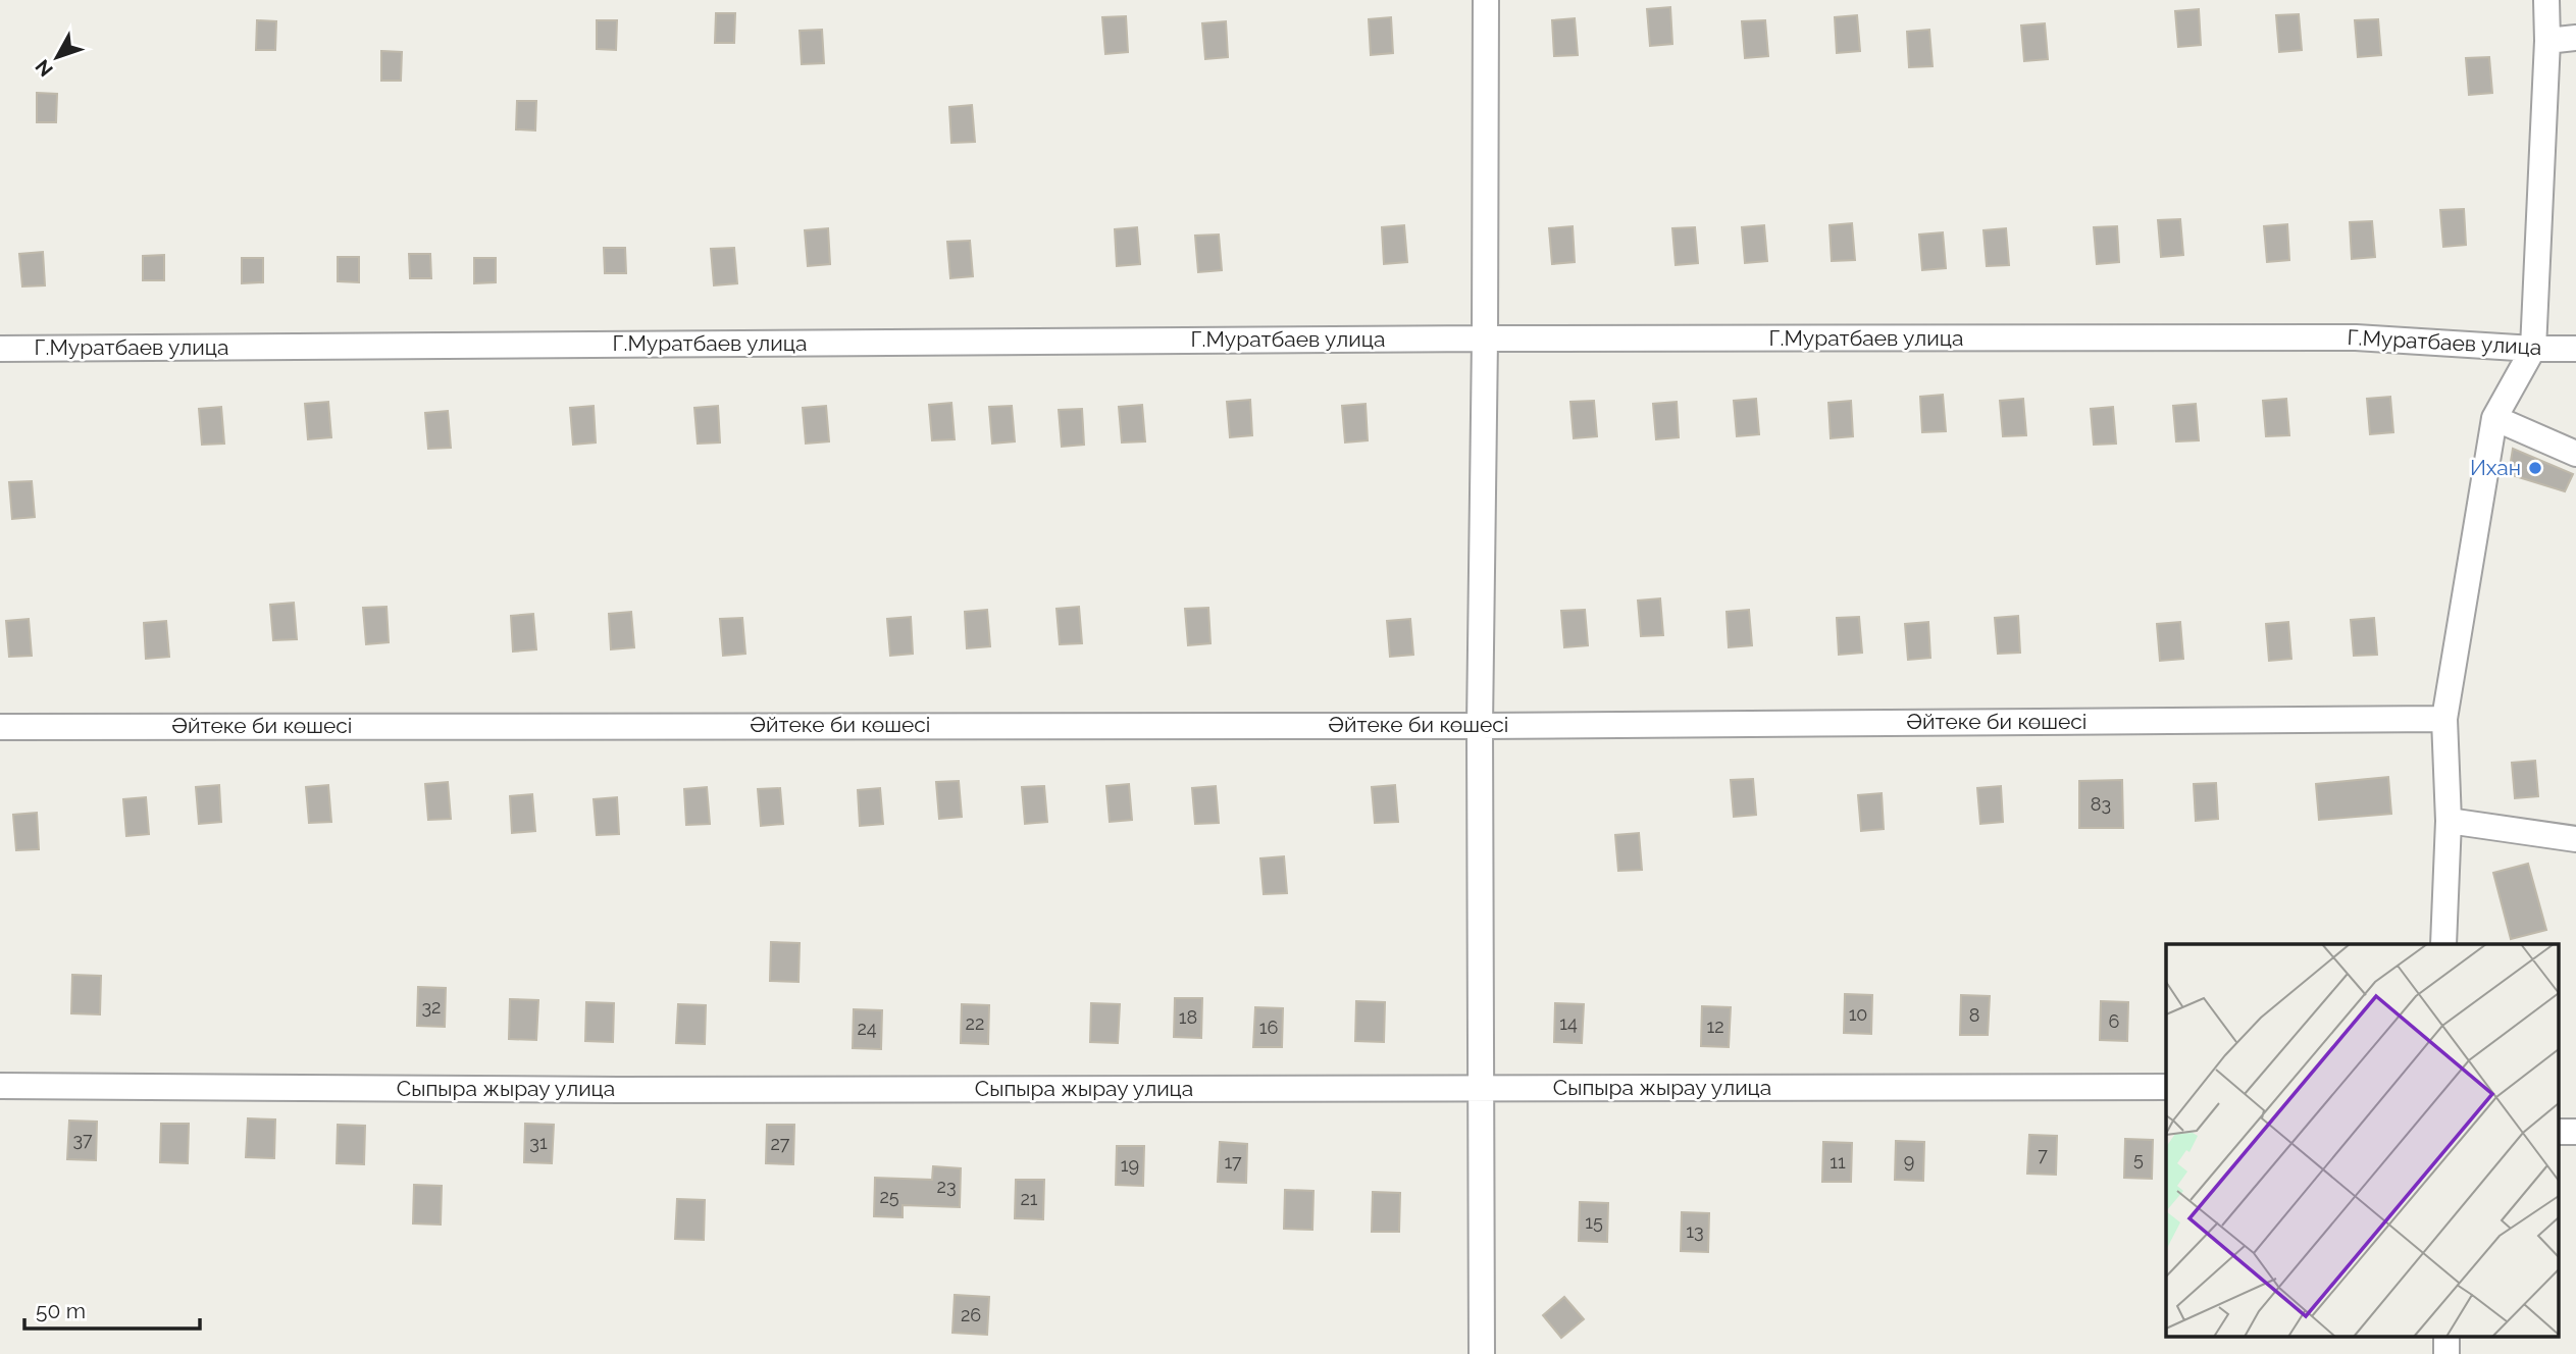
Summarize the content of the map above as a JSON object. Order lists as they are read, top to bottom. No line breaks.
{"streets":{"street":["Г.Муратбаев улица","Әйтеке би көшесі","Сыпыра жырау улица"]},"places":["Ихан"],"house_numbers":["83","32","10","8","18","6","22","14","12","16","24","37","31","27","7","5","9","17","11","19","23","25","21","15","13","26"],"scale_bar":"50 m","north":"bottom left"}
